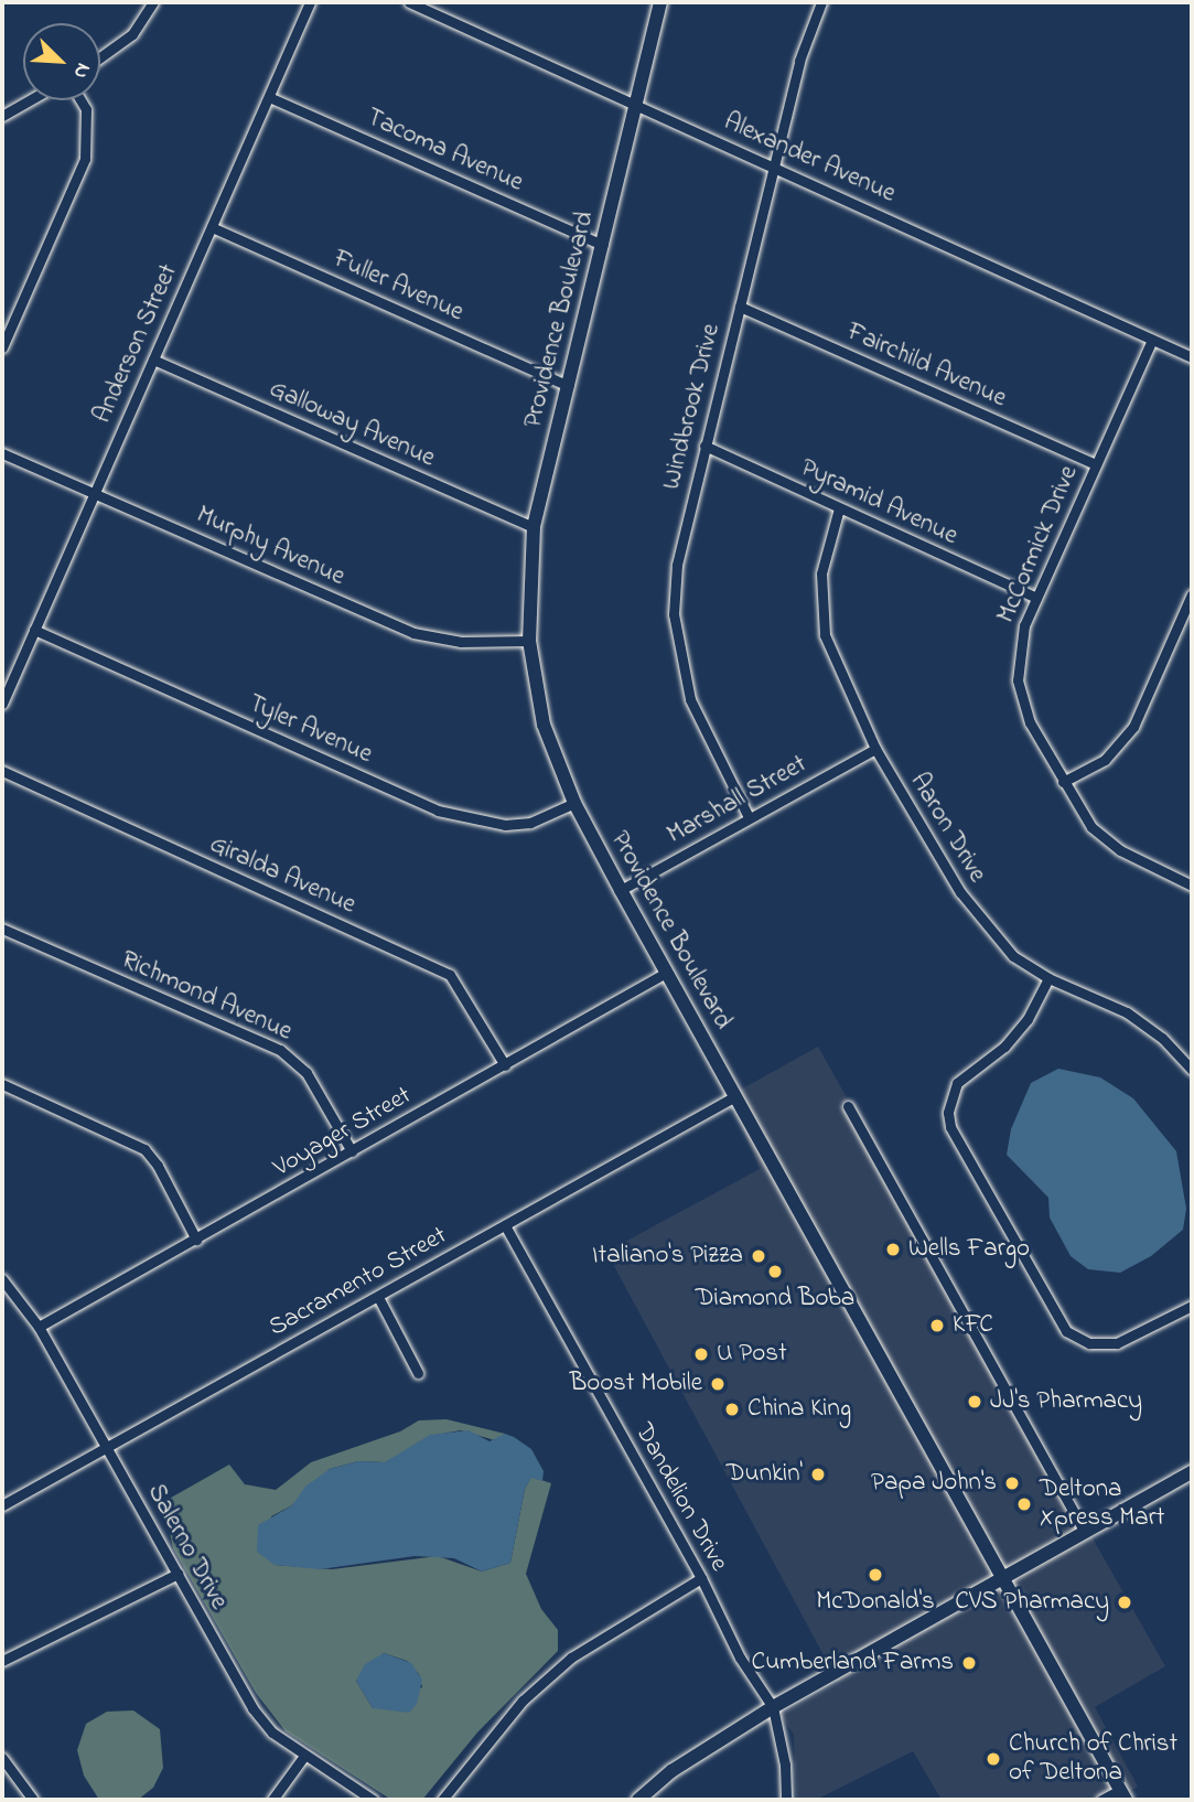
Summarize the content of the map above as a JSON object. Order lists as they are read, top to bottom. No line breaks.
{"streets":{"main road":["Providence Boulevard"],"street":["Tacoma Avenue","Alexander Avenue","Fuller Avenue","Anderson Street","Fairchild Avenue","Windbrook Drive","Galloway Avenue","Pyramid Avenue","McCormick Drive","Murphy Avenue","Tyler Avenue","Marshall Street","Aaron Drive","Giralda Avenue","Richmond Avenue","Voyager Street","Sacramento Street","Dandelion Drive","Salerno Drive"]},"crossings":[["Tacoma Avenue","Providence Boulevard"],["Tacoma Avenue","Anderson Street"],["Alexander Avenue","Providence Boulevard"],["Alexander Avenue","Windbrook Drive"],["Alexander Avenue","McCormick Drive"],["Fuller Avenue","Providence Boulevard"],["Fuller Avenue","Anderson Street"],["Providence Boulevard","Galloway Avenue"],["Providence Boulevard","Murphy Avenue"],["Providence Boulevard","Tyler Avenue"],["Providence Boulevard","Marshall Street"],["Providence Boulevard","Voyager Street"],["Providence Boulevard","Sacramento Street"],["Anderson Street","Galloway Avenue"],["Anderson Street","Murphy Avenue"],["Anderson Street","Tyler Avenue"],["Fairchild Avenue","Windbrook Drive"],["Fairchild Avenue","McCormick Drive"],["Windbrook Drive","Pyramid Avenue"],["Windbrook Drive","Marshall Street"],["Pyramid Avenue","McCormick Drive"],["Pyramid Avenue","Aaron Drive"],["Marshall Street","Aaron Drive"],["Giralda Avenue","Voyager Street"],["Richmond Avenue","Voyager Street"],["Voyager Street","Salerno Drive"],["Sacramento Street","Dandelion Drive"],["Sacramento Street","Salerno Drive"]],"places":["Wells Fargo","Italiano's Pizza","Diamond Boba","KFC","U Post","Boost Mobile","JJ's Pharmacy","China King","Dunkin'","Papa John's","Deltona Xpress Mart","McDonald's","CVS Pharmacy","Cumberland Farms","Church of Christ of Deltona"],"north":"bottom right"}
